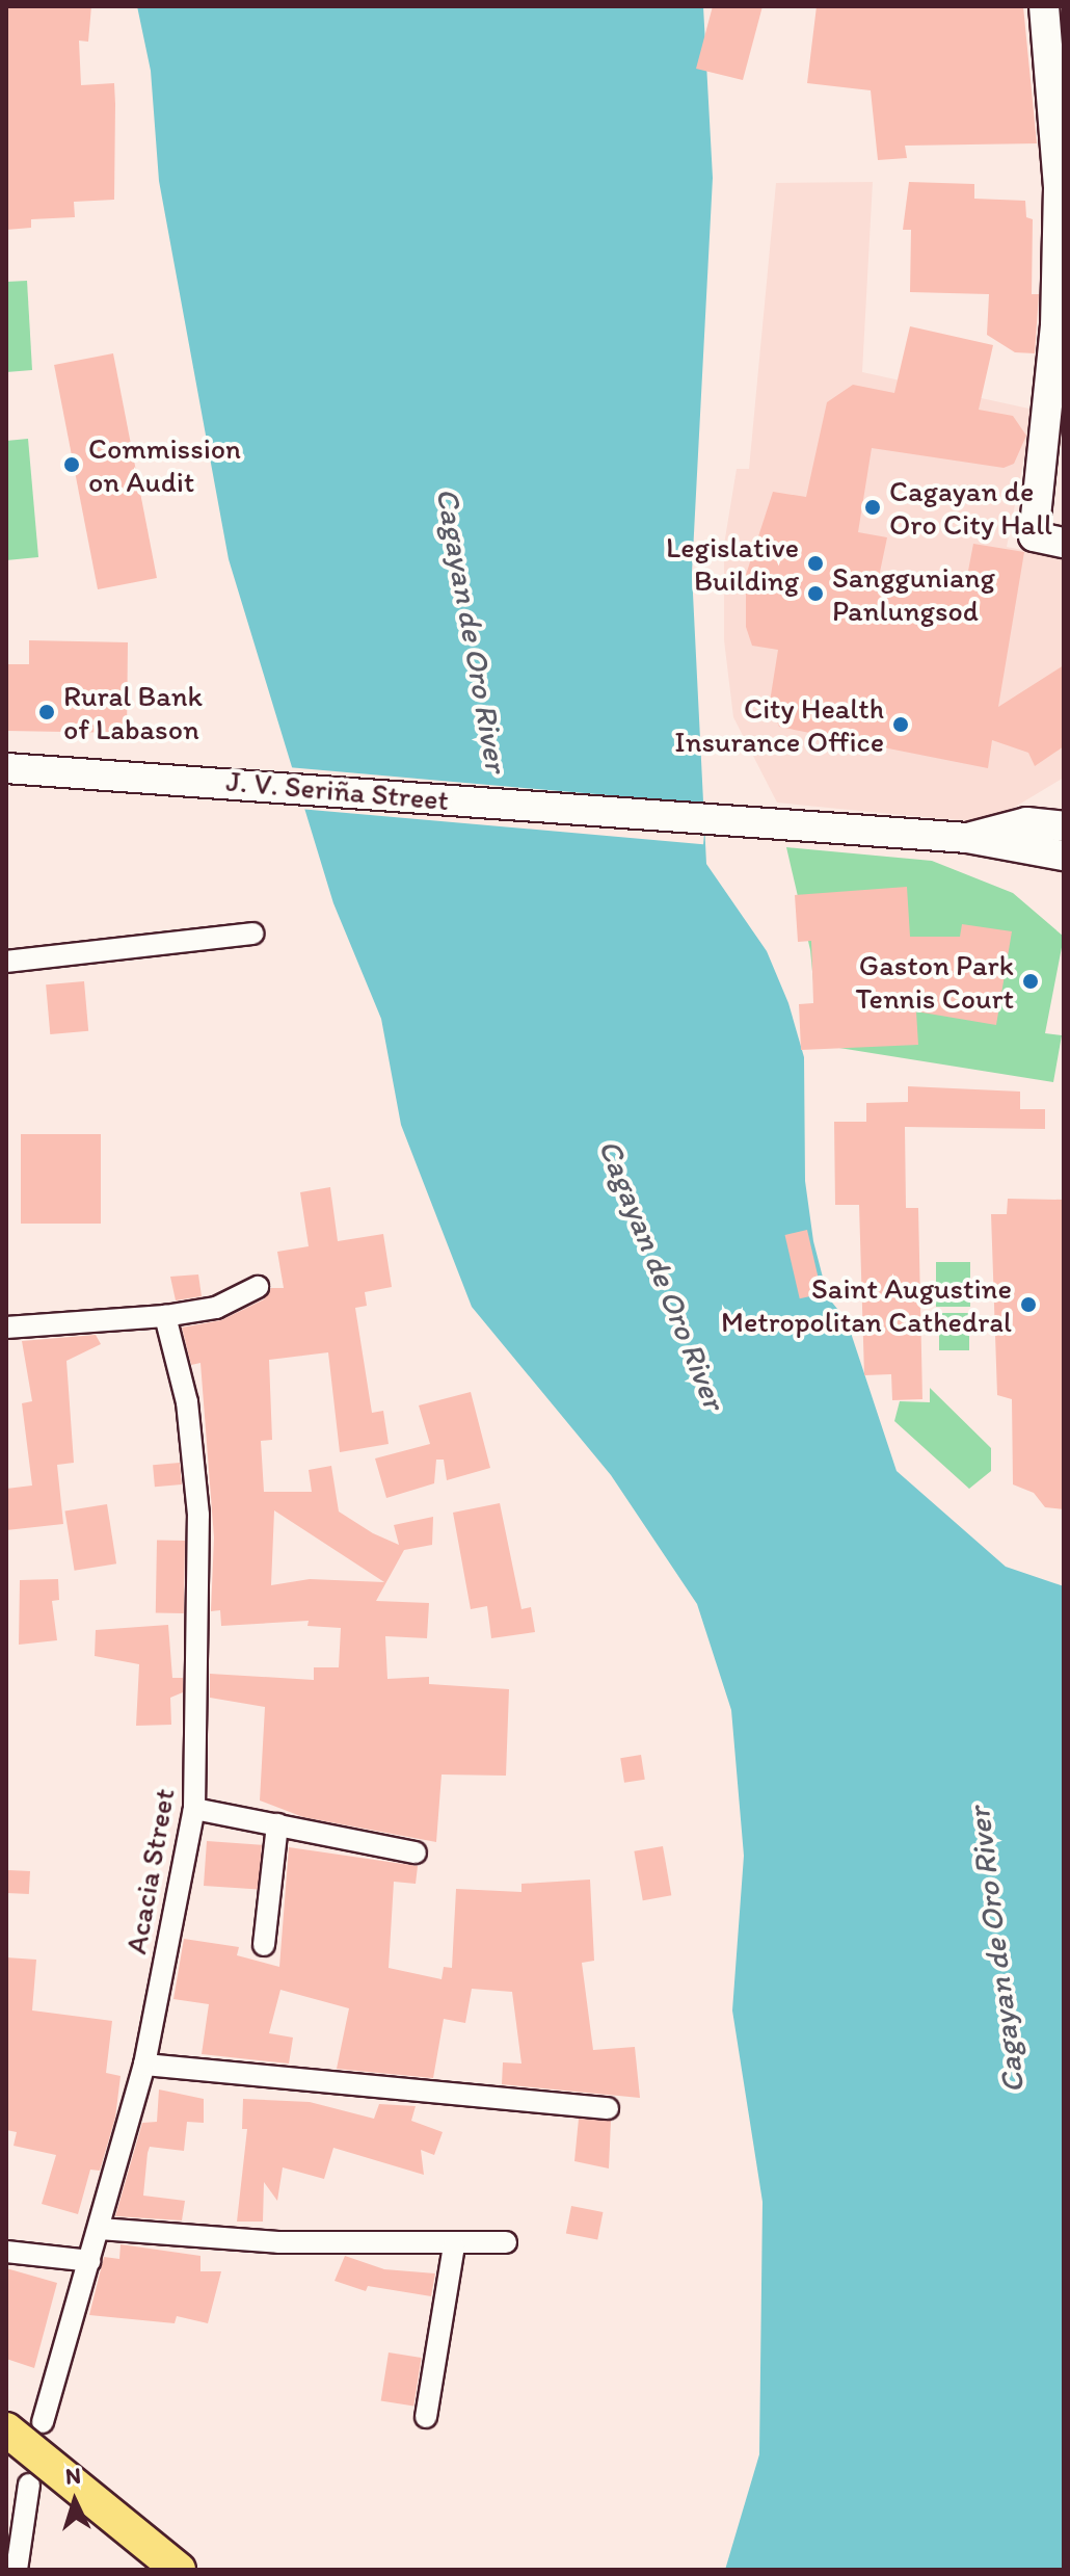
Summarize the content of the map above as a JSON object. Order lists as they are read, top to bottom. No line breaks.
{"streets":{"main road":["J. V. Seriña Street"],"street":["Acacia Street"]},"water":["Cagayan de Oro River"],"places":["Commission on Audit","Cagayan de Oro City Hall","Legislative Building","Sangguniang Panlungsod","Rural Bank of Labason","City Health Insurance Office","Gaston Park Tennis Court","Saint Augustine Metropolitan Cathedral"],"north":"top"}
